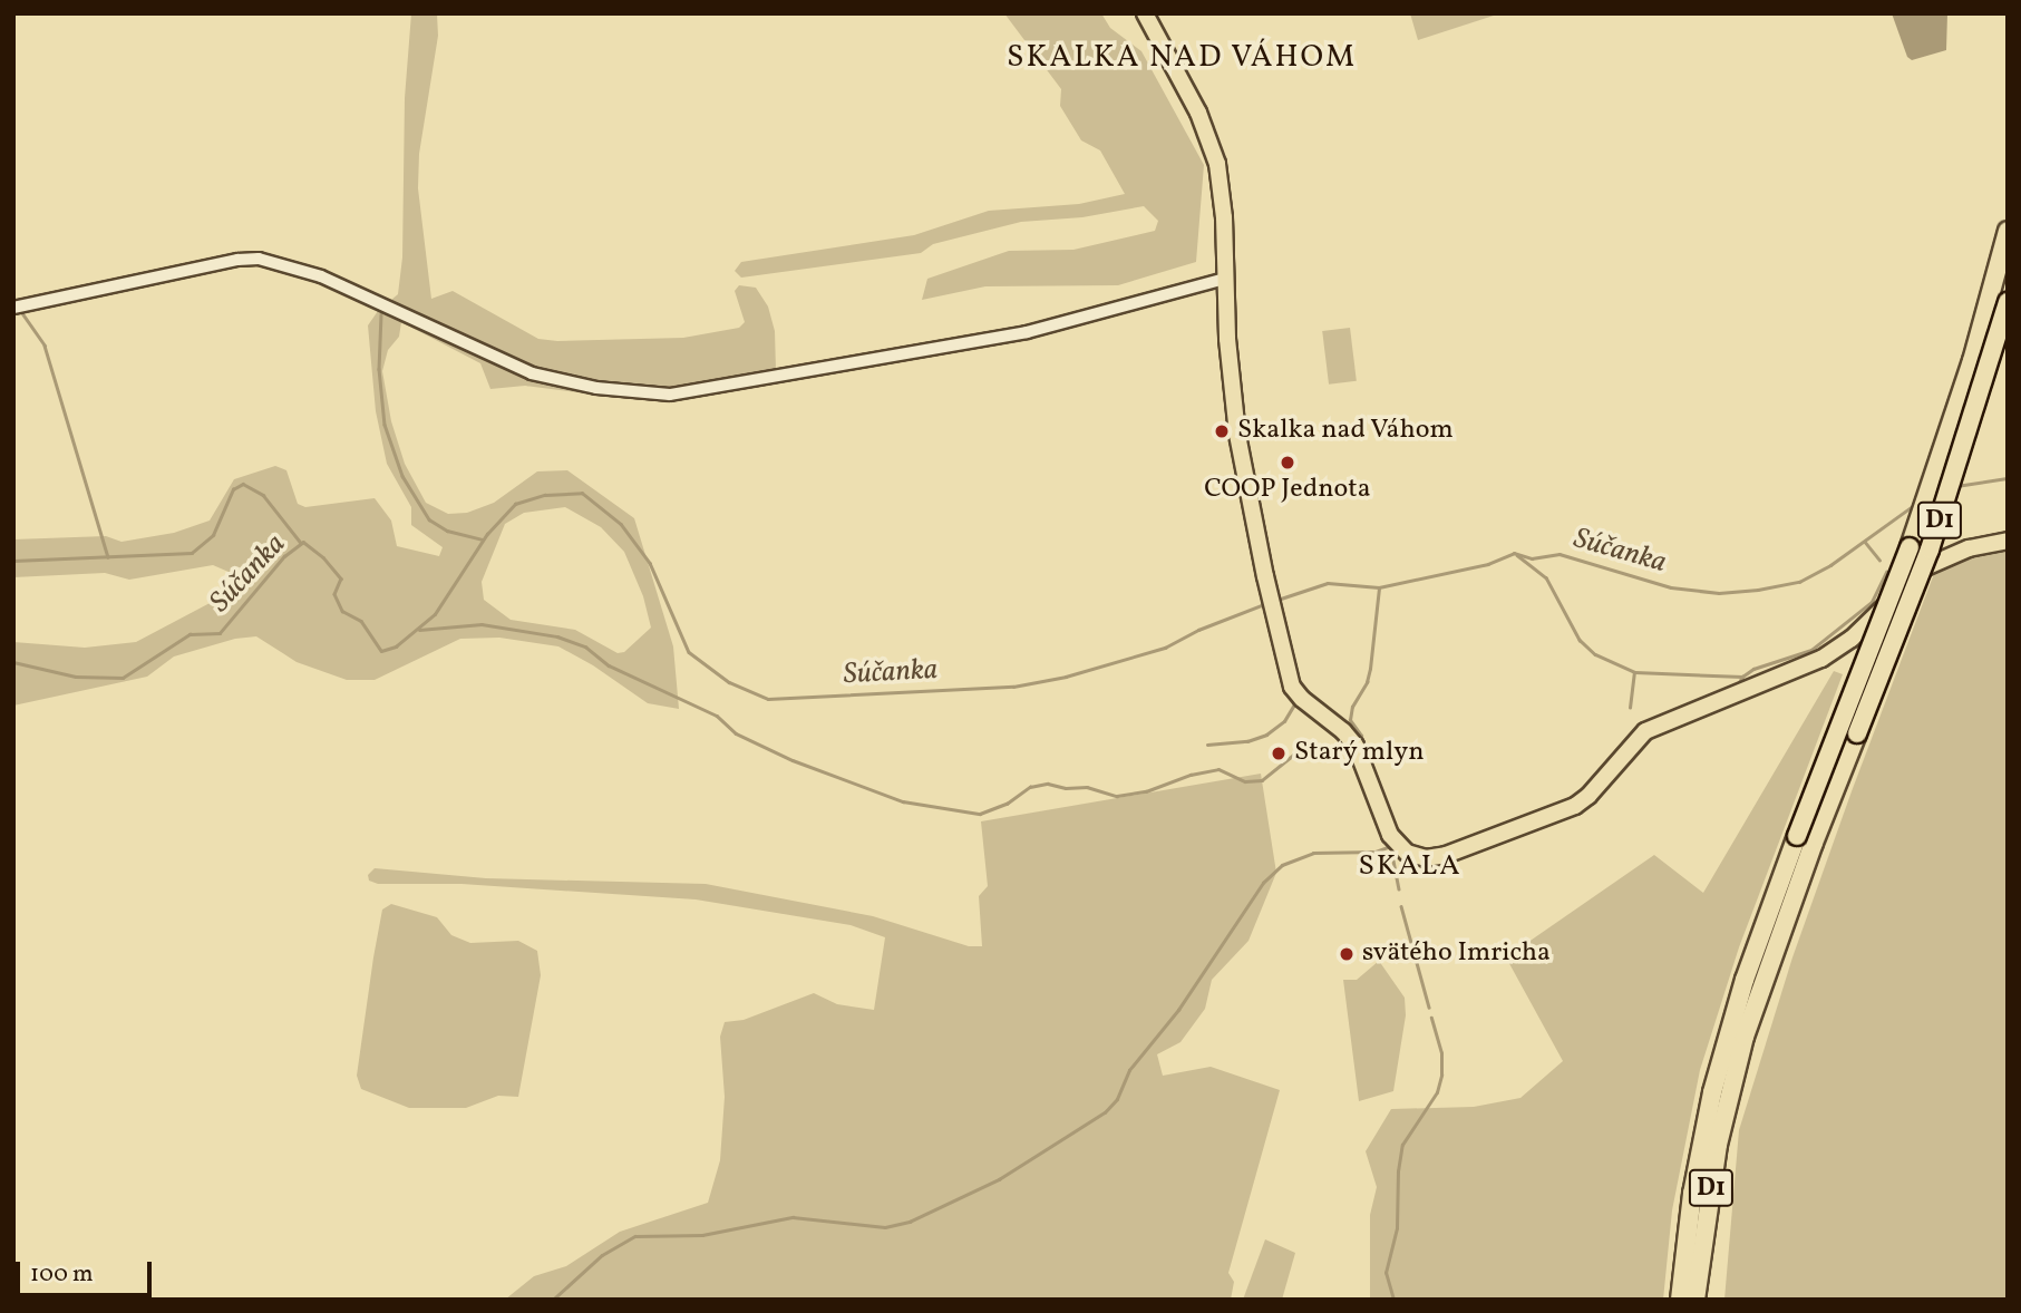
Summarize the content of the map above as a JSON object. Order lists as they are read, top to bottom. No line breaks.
{"streets":{"highway":["D1"]},"districts":["SKALKA NAD VÁHOM","SKALA"],"water":["Súčanka"],"places":["Skalka nad Váhom","COOP Jednota","Starý mlyn","svätého Imricha"],"scale_bar":"100 m"}
